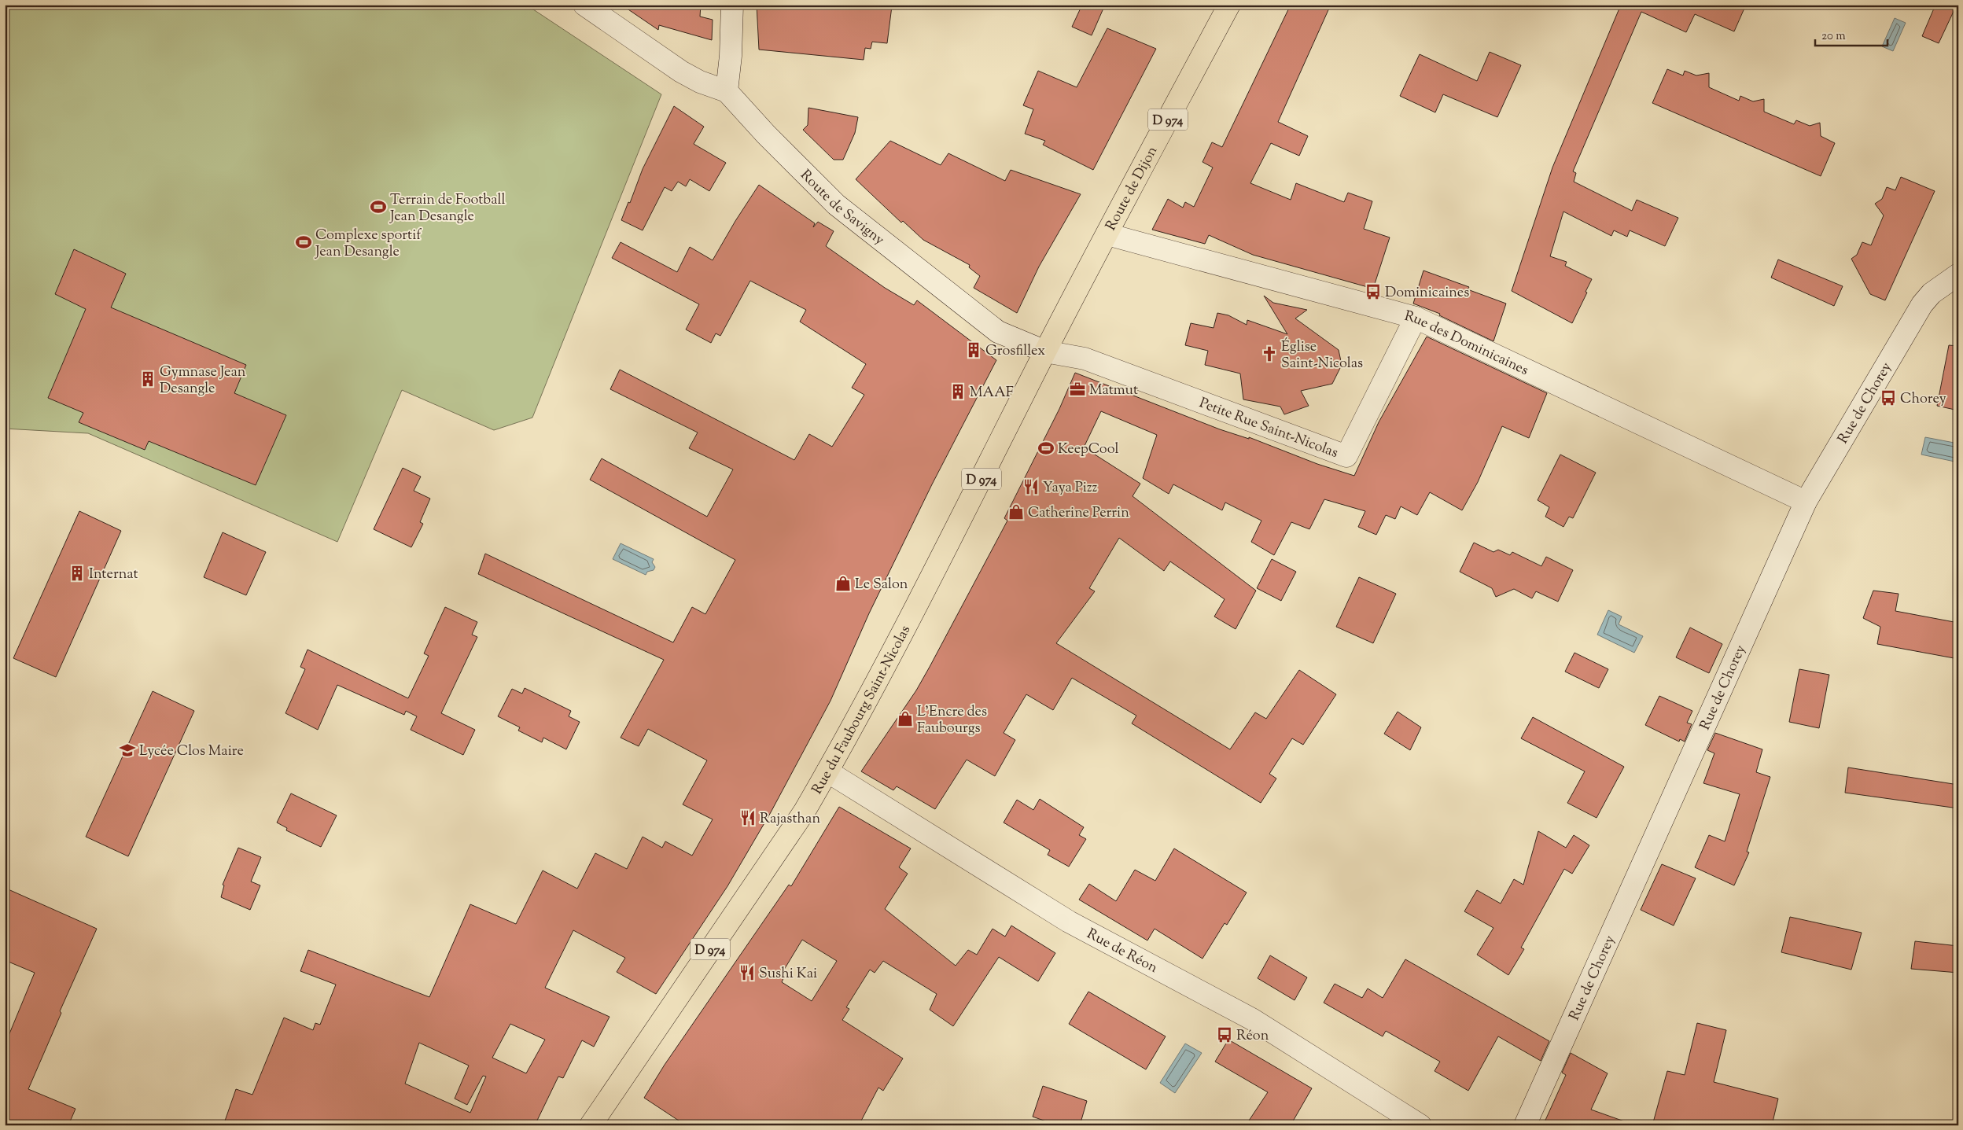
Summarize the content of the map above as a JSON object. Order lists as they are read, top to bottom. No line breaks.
{"streets":{"main road":["D 974","Route de Dijon","Rue du Faubourg Saint-Nicolas"],"street":["Route de Savigny","Rue des Dominicaines","Rue de Chorey","Petite Rue Saint-Nicolas","Rue de Réon"]},"crossings":[["Route de Dijon","Route de Savigny"],["Route de Dijon","Rue des Dominicaines"],["Route de Dijon","Petite Rue Saint-Nicolas"],["Route de Dijon","Rue du Faubourg Saint-Nicolas"],["Route de Savigny","Petite Rue Saint-Nicolas"],["Route de Savigny","Rue du Faubourg Saint-Nicolas"],["Rue des Dominicaines","Rue de Chorey"],["Rue des Dominicaines","Petite Rue Saint-Nicolas"],["Petite Rue Saint-Nicolas","Rue du Faubourg Saint-Nicolas"],["Rue du Faubourg Saint-Nicolas","Rue de Réon"]],"places":{"sports":["Terrain de Football Jean Desangle","Complexe sportif Jean Desangle","KeepCool"],"bus stop":["Dominicaines","Chorey","Réon"],"building":["Grosfillex","Gymnase Jean Desangle","MAAF","Internat"],"church":["Église Saint-Nicolas"],"office":["Matmut"],"restaurant":["Yaya Pizz","Rajasthan","Sushi Kai"],"shop":["Catherine Perrin","Le Salon","L'Encre des Faubourgs"],"school or university":["Lycée Clos Maire"]},"scale_bar":"20 m"}
